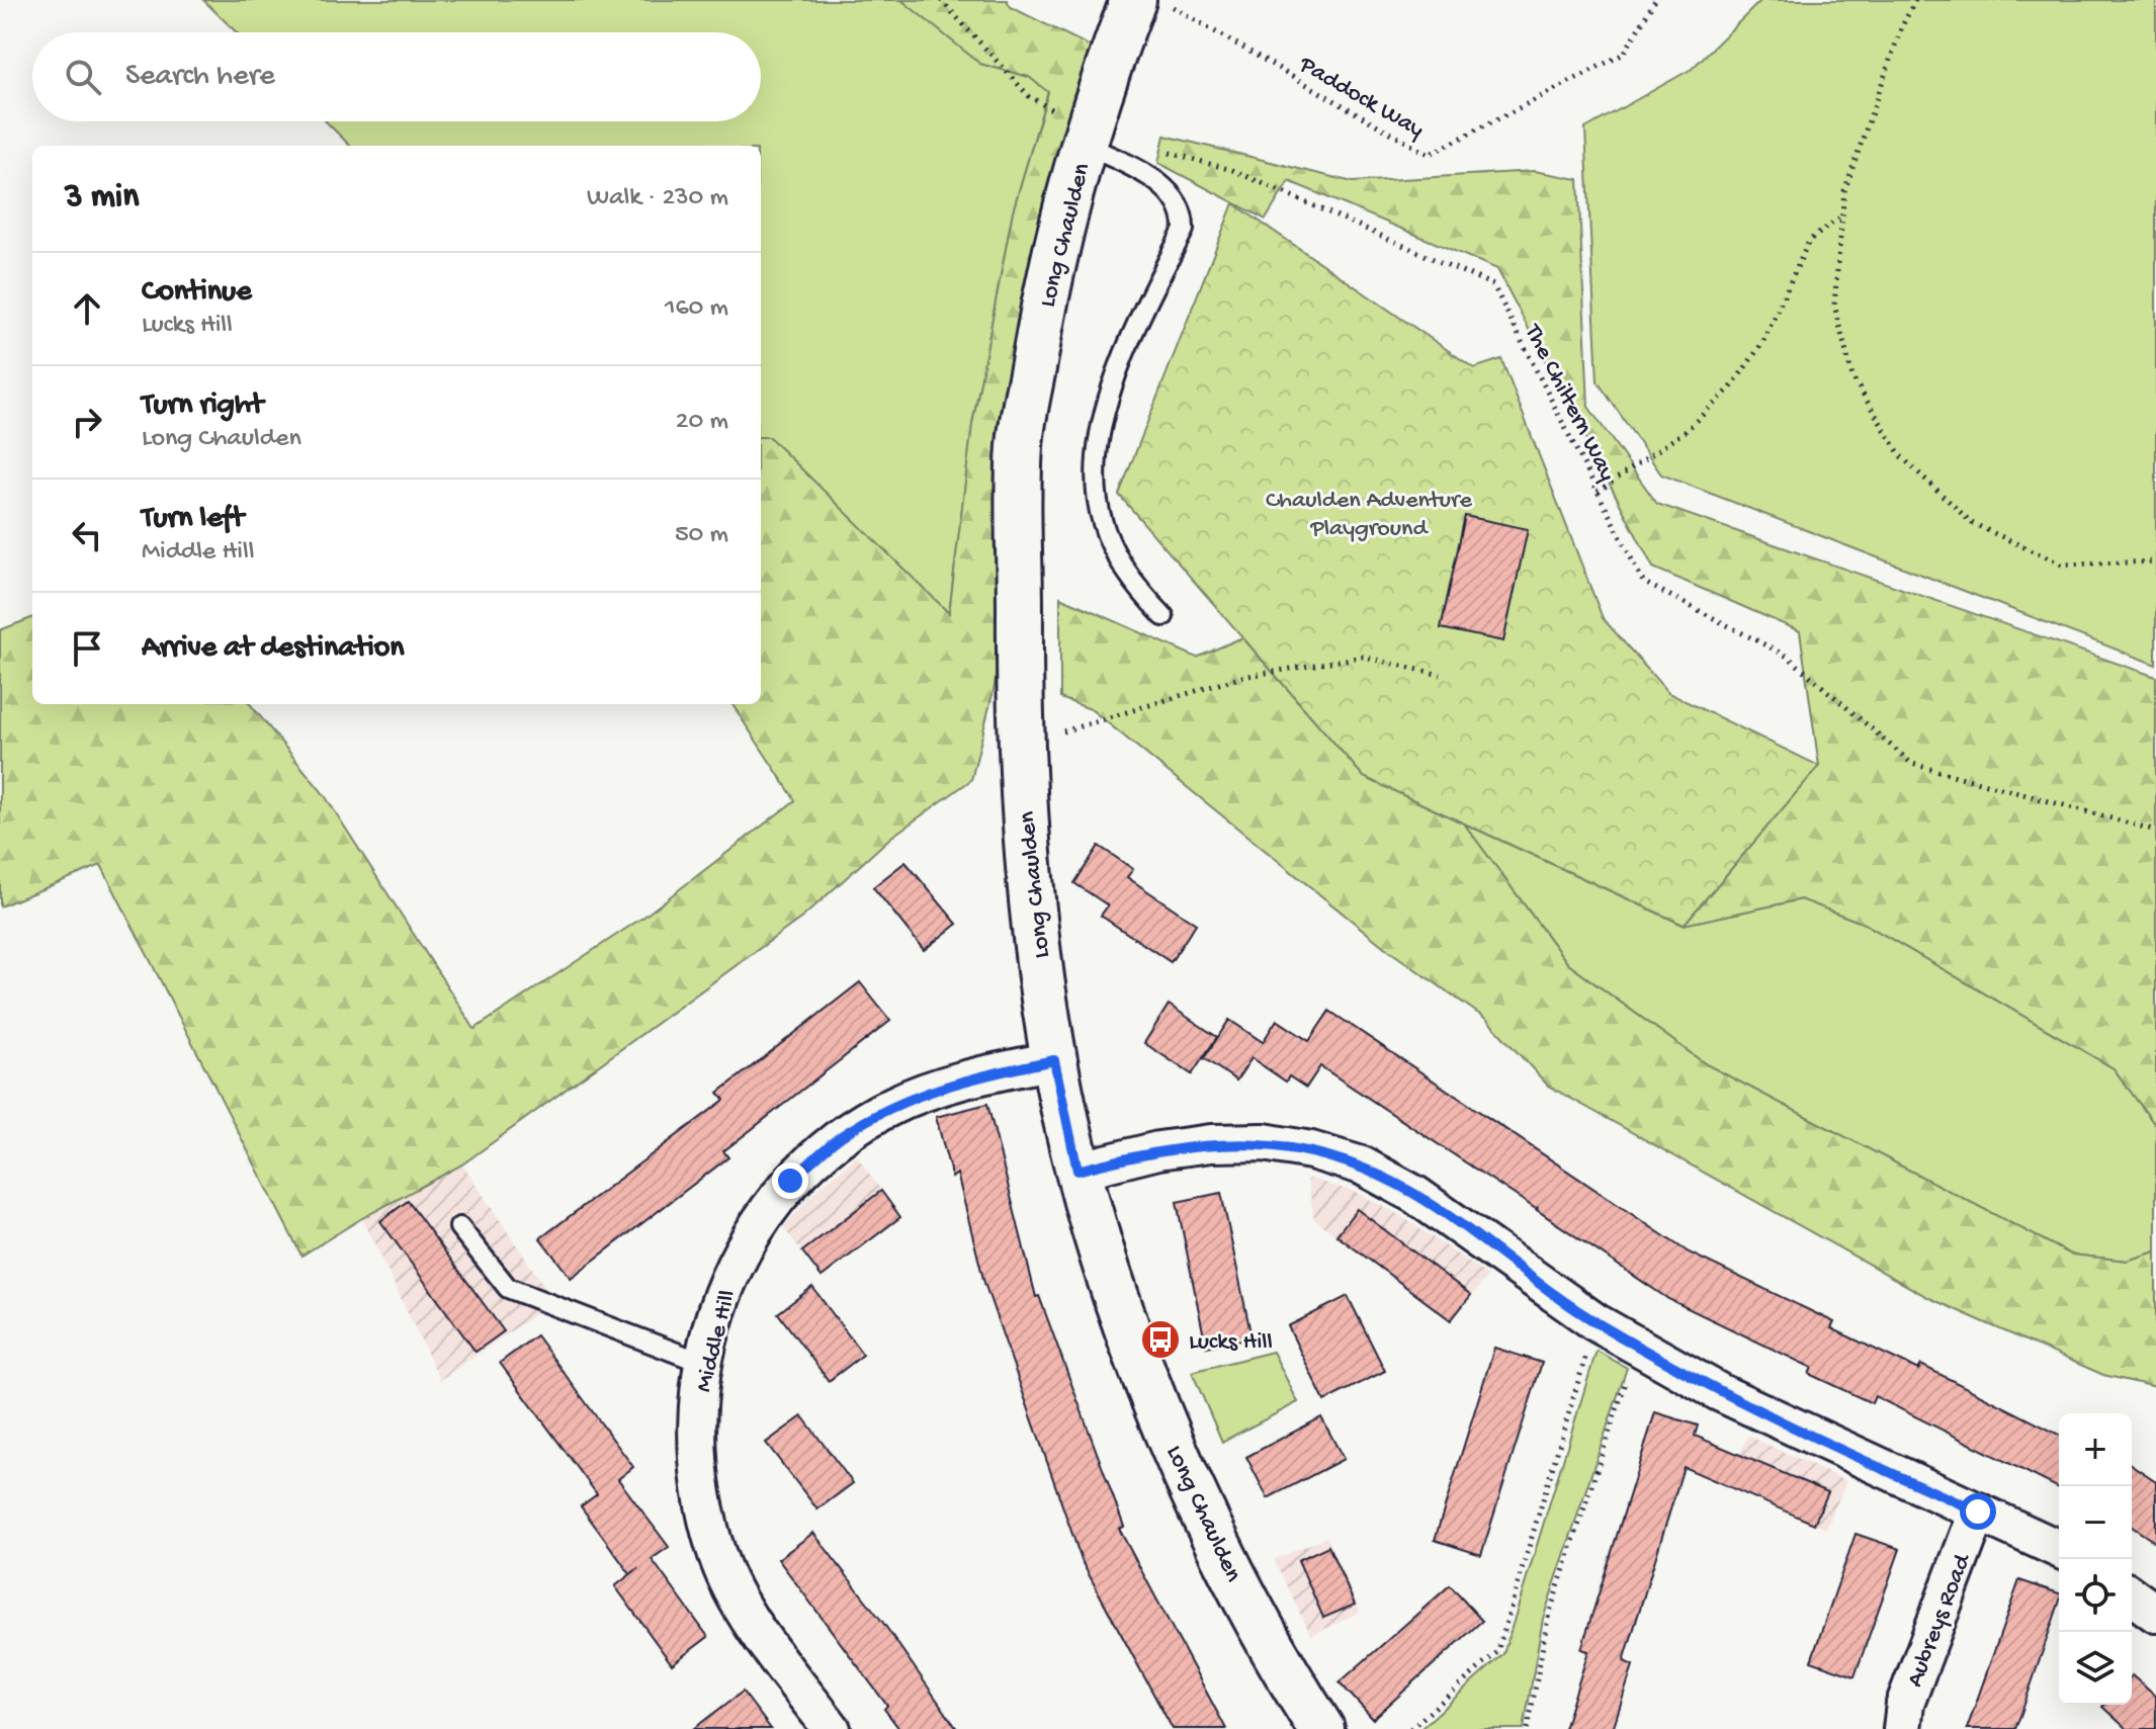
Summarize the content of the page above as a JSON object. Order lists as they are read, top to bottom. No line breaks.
{"streets":{"street":["Long Chaulden","Middle Hill","Aubreys Road"],"path":["Paddock Way","The Chiltern Way"]},"crossings":[["Long Chaulden","Middle Hill"]],"parks":["Chaulden Adventure Playground"],"places":{"bus stop":["Lucks Hill"]},"page":{"search":"Search here","heading":["3 min","Walk · 230 m"],"list":[["Continue","Lucks Hill","160 m"],["Turn right","Long Chaulden","20 m"],["Turn left","Middle Hill","50 m"],"Arrive at destination"],"map_buttons":["+","−"]}}
